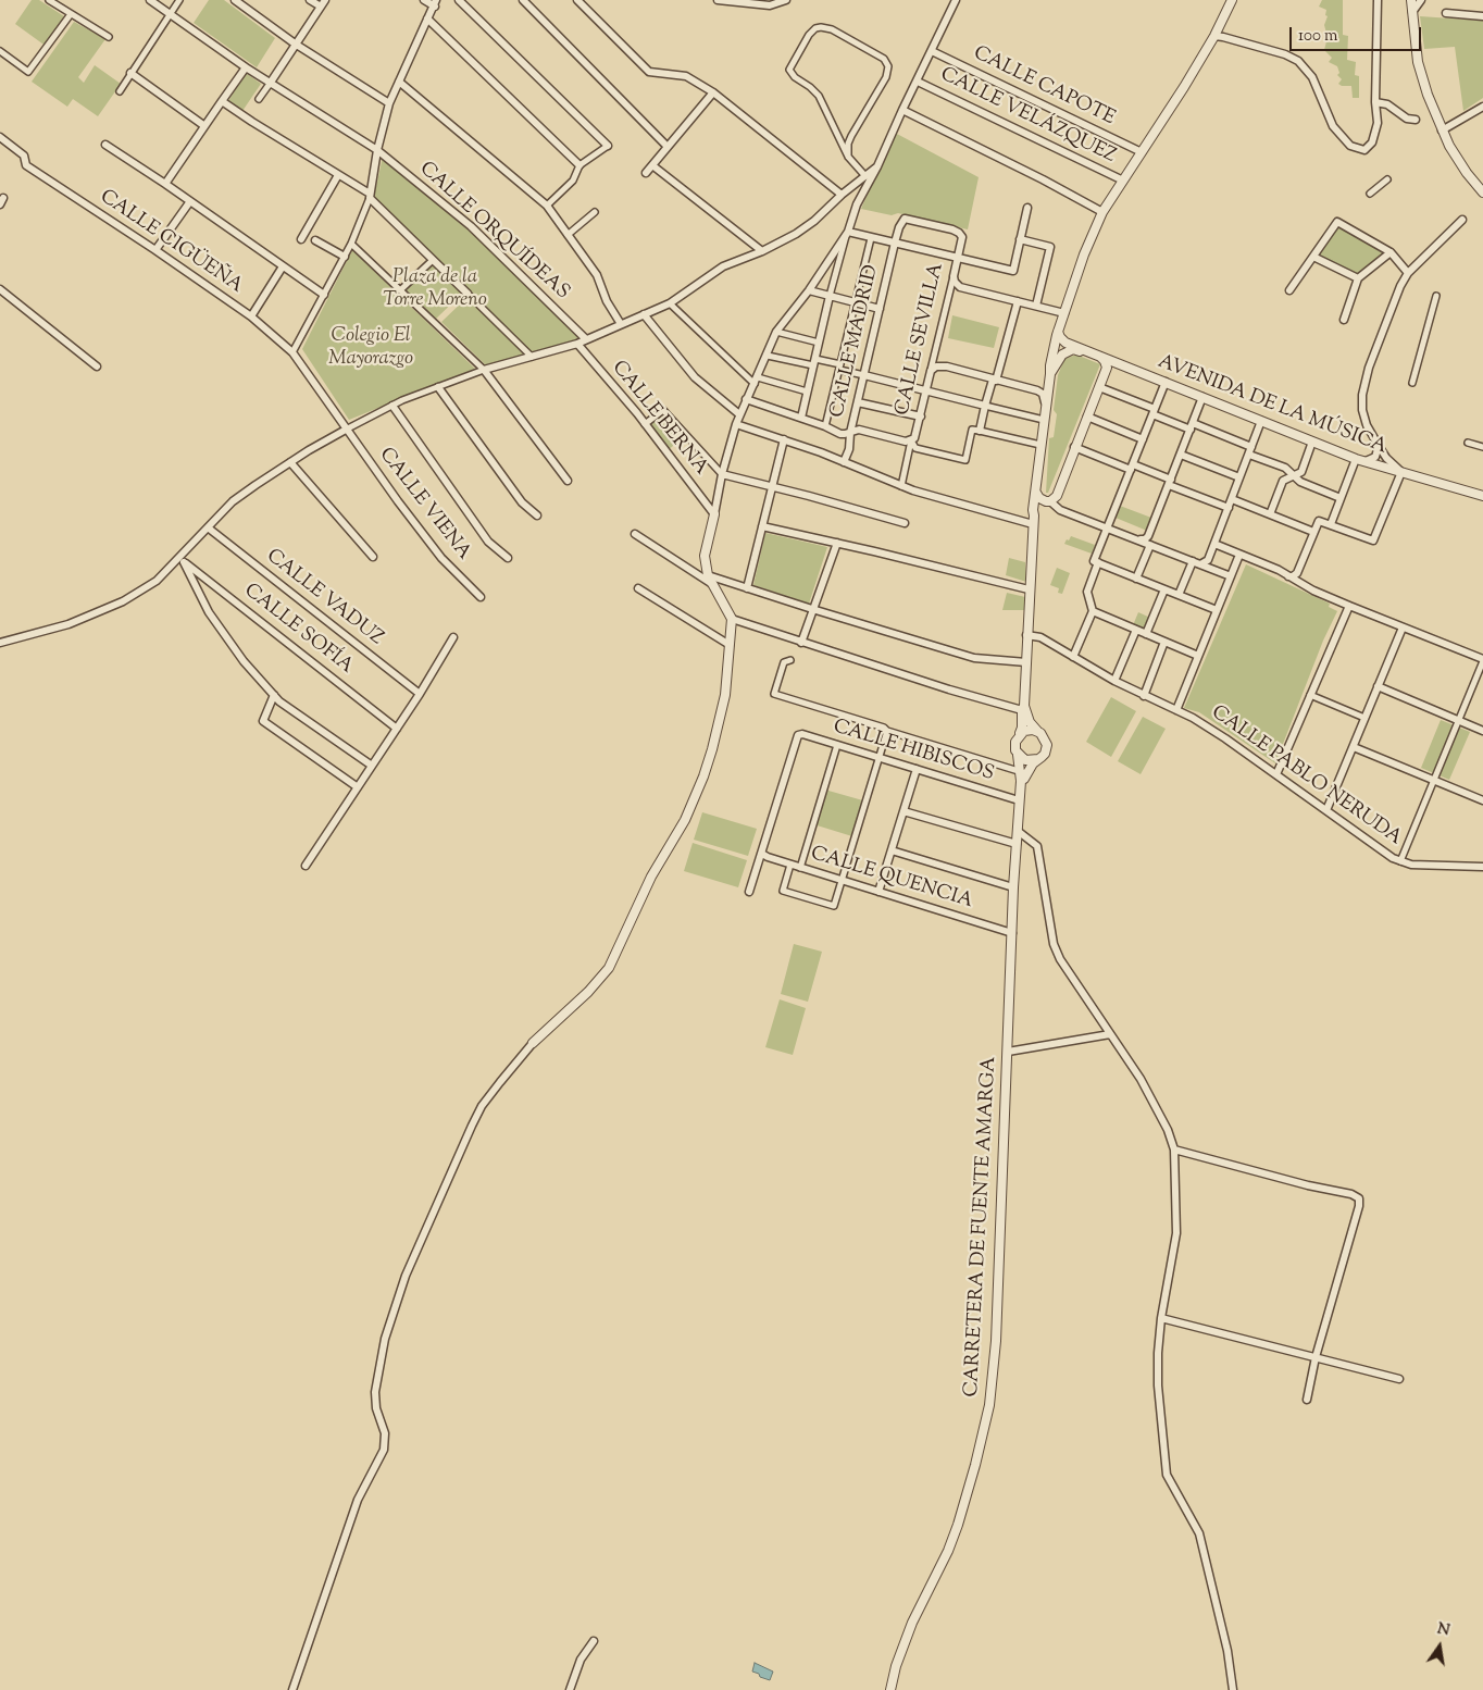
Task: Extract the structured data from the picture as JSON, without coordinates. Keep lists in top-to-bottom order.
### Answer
{
  "streets": {
    "street": [
      "CALLE CAPOTE",
      "CALLE VELÁZQUEZ",
      "CALLE ORQUÍDEAS",
      "CALLE CIGÜEÑA",
      "CALLE SEVILLA",
      "CALLE MADRID",
      "AVENIDA DE LA MÚSICA",
      "CALLE BERNA",
      "CALLE VIENA",
      "CALLE VADUZ",
      "CALLE SOFÍA",
      "CALLE HIBISCOS",
      "CALLE PABLO NERUDA",
      "CALLE QUENCIA",
      "CARRETERA DE FUENTE AMARGA"
    ]
  },
  "crossings": [
    ["CALLE CIGÜEÑA", "CALLE VIENA"],
    ["CALLE SEVILLA", "CALLE MADRID"],
    ["CALLE HIBISCOS", "CALLE QUENCIA"],
    ["CALLE HIBISCOS", "CARRETERA DE FUENTE AMARGA"],
    ["CALLE QUENCIA", "CARRETERA DE FUENTE AMARGA"]
  ],
  "parks": ["Plaza de la Torre Moreno", "Colegio El Mayorazgo"],
  "scale_bar": "100 m",
  "north": "top"
}
